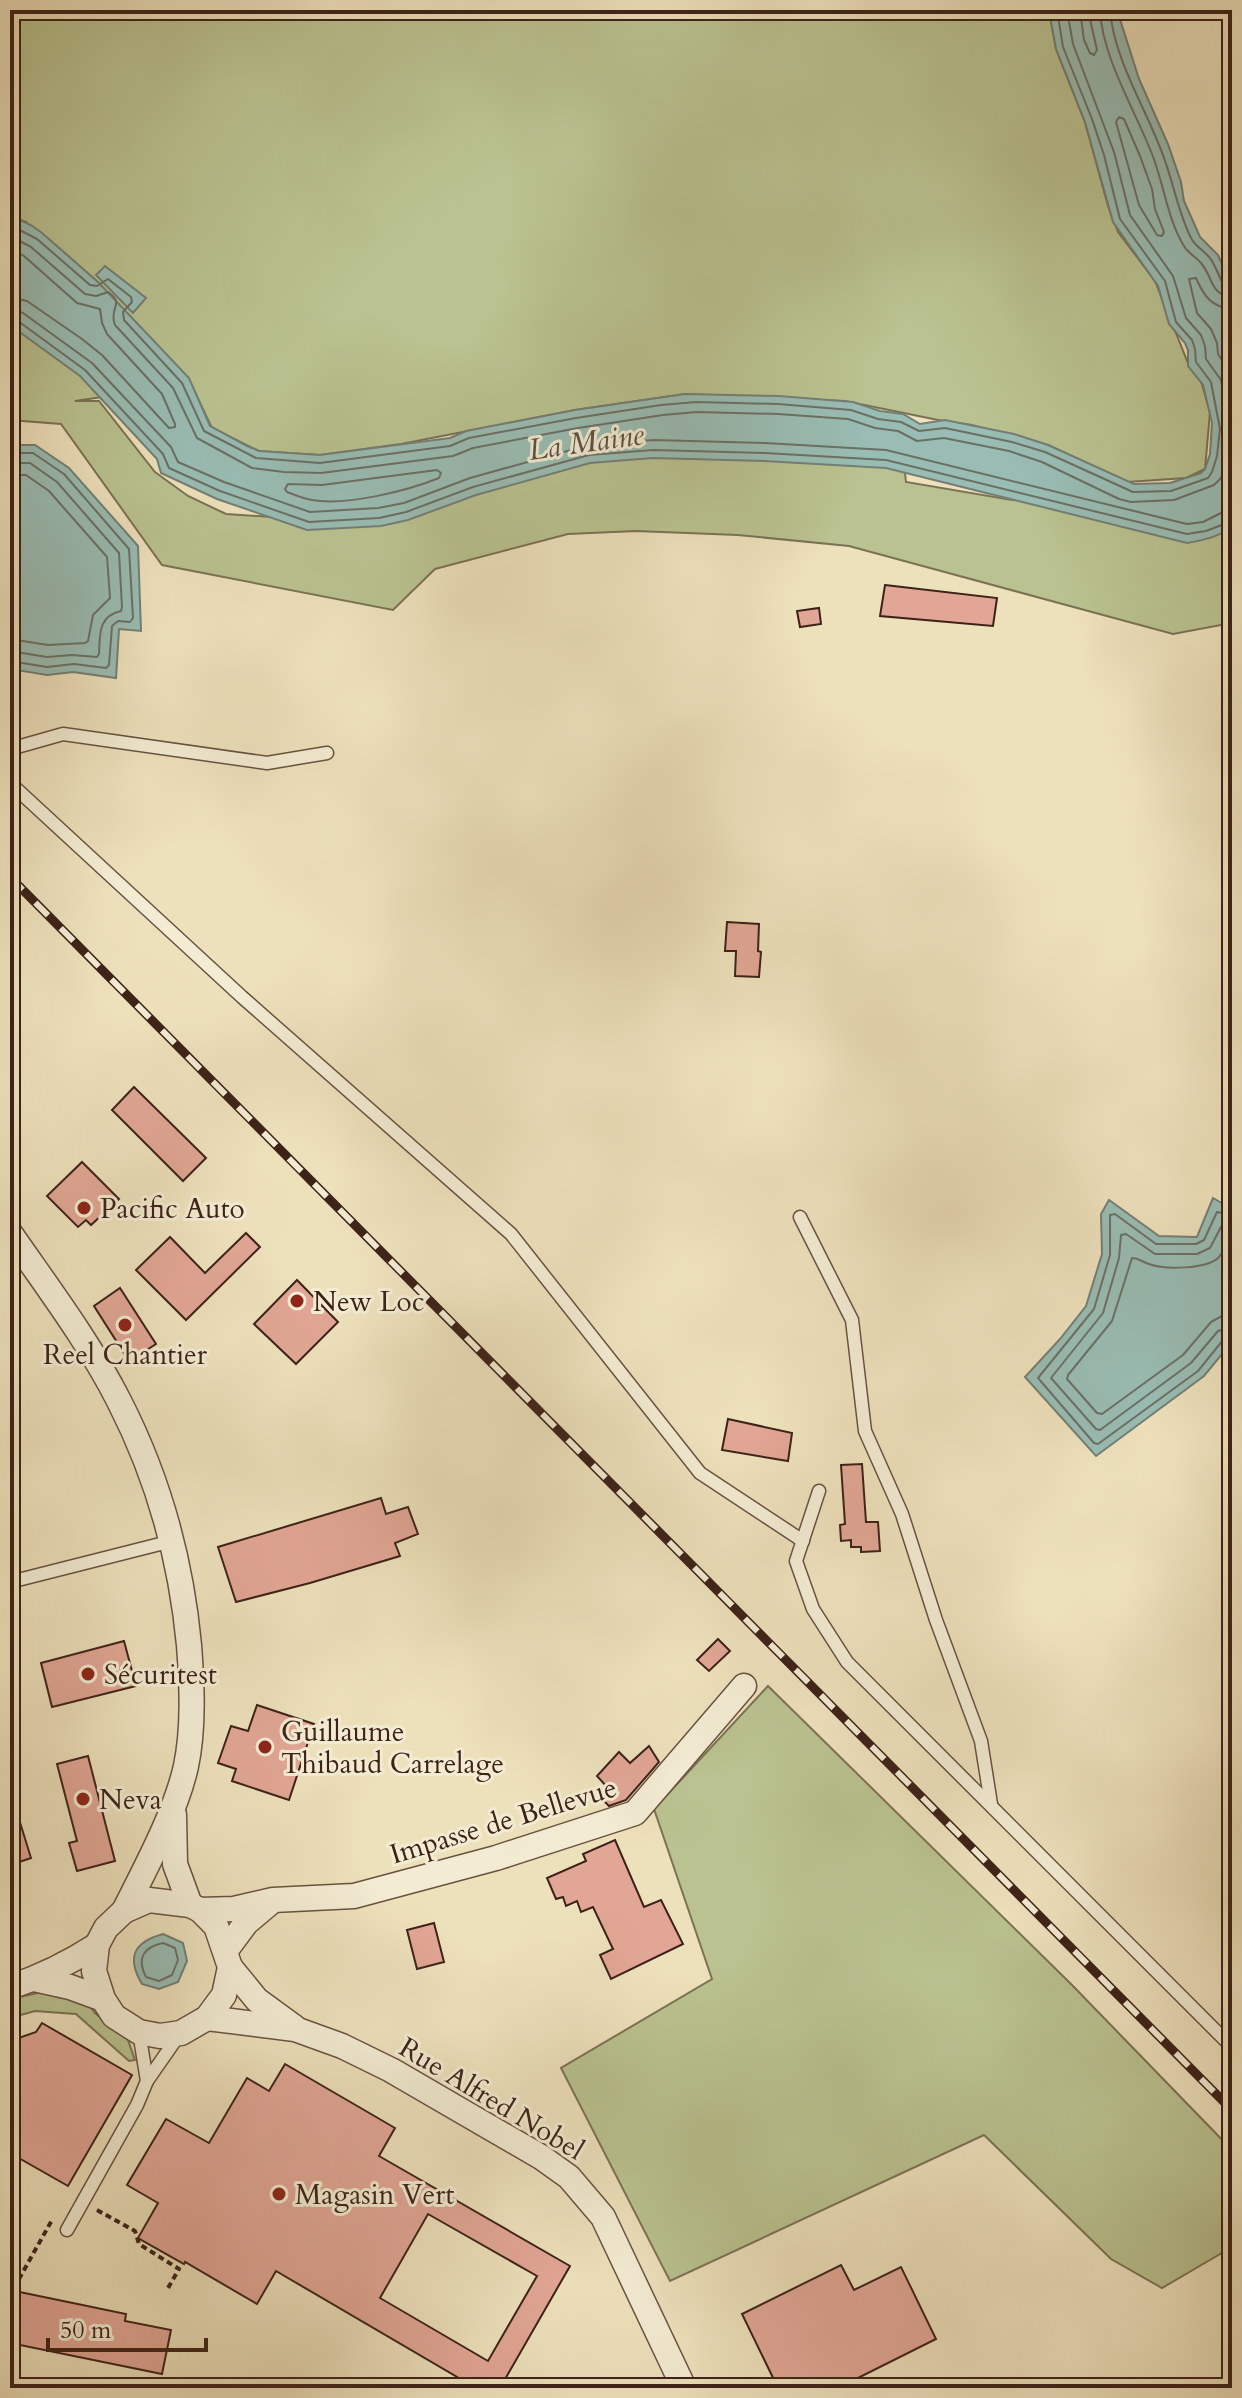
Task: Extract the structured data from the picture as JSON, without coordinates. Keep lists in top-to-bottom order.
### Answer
{
  "streets": {
    "street": ["Impasse de Bellevue", "Rue Alfred Nobel"]
  },
  "water": ["La Maine"],
  "places": [
    "Pacific Auto",
    "New Loc",
    "Reel Chantier",
    "Sécuritest",
    "Guillaume Thibaud Carrelage",
    "Neva",
    "Magasin Vert"
  ],
  "scale_bar": "50 m"
}
